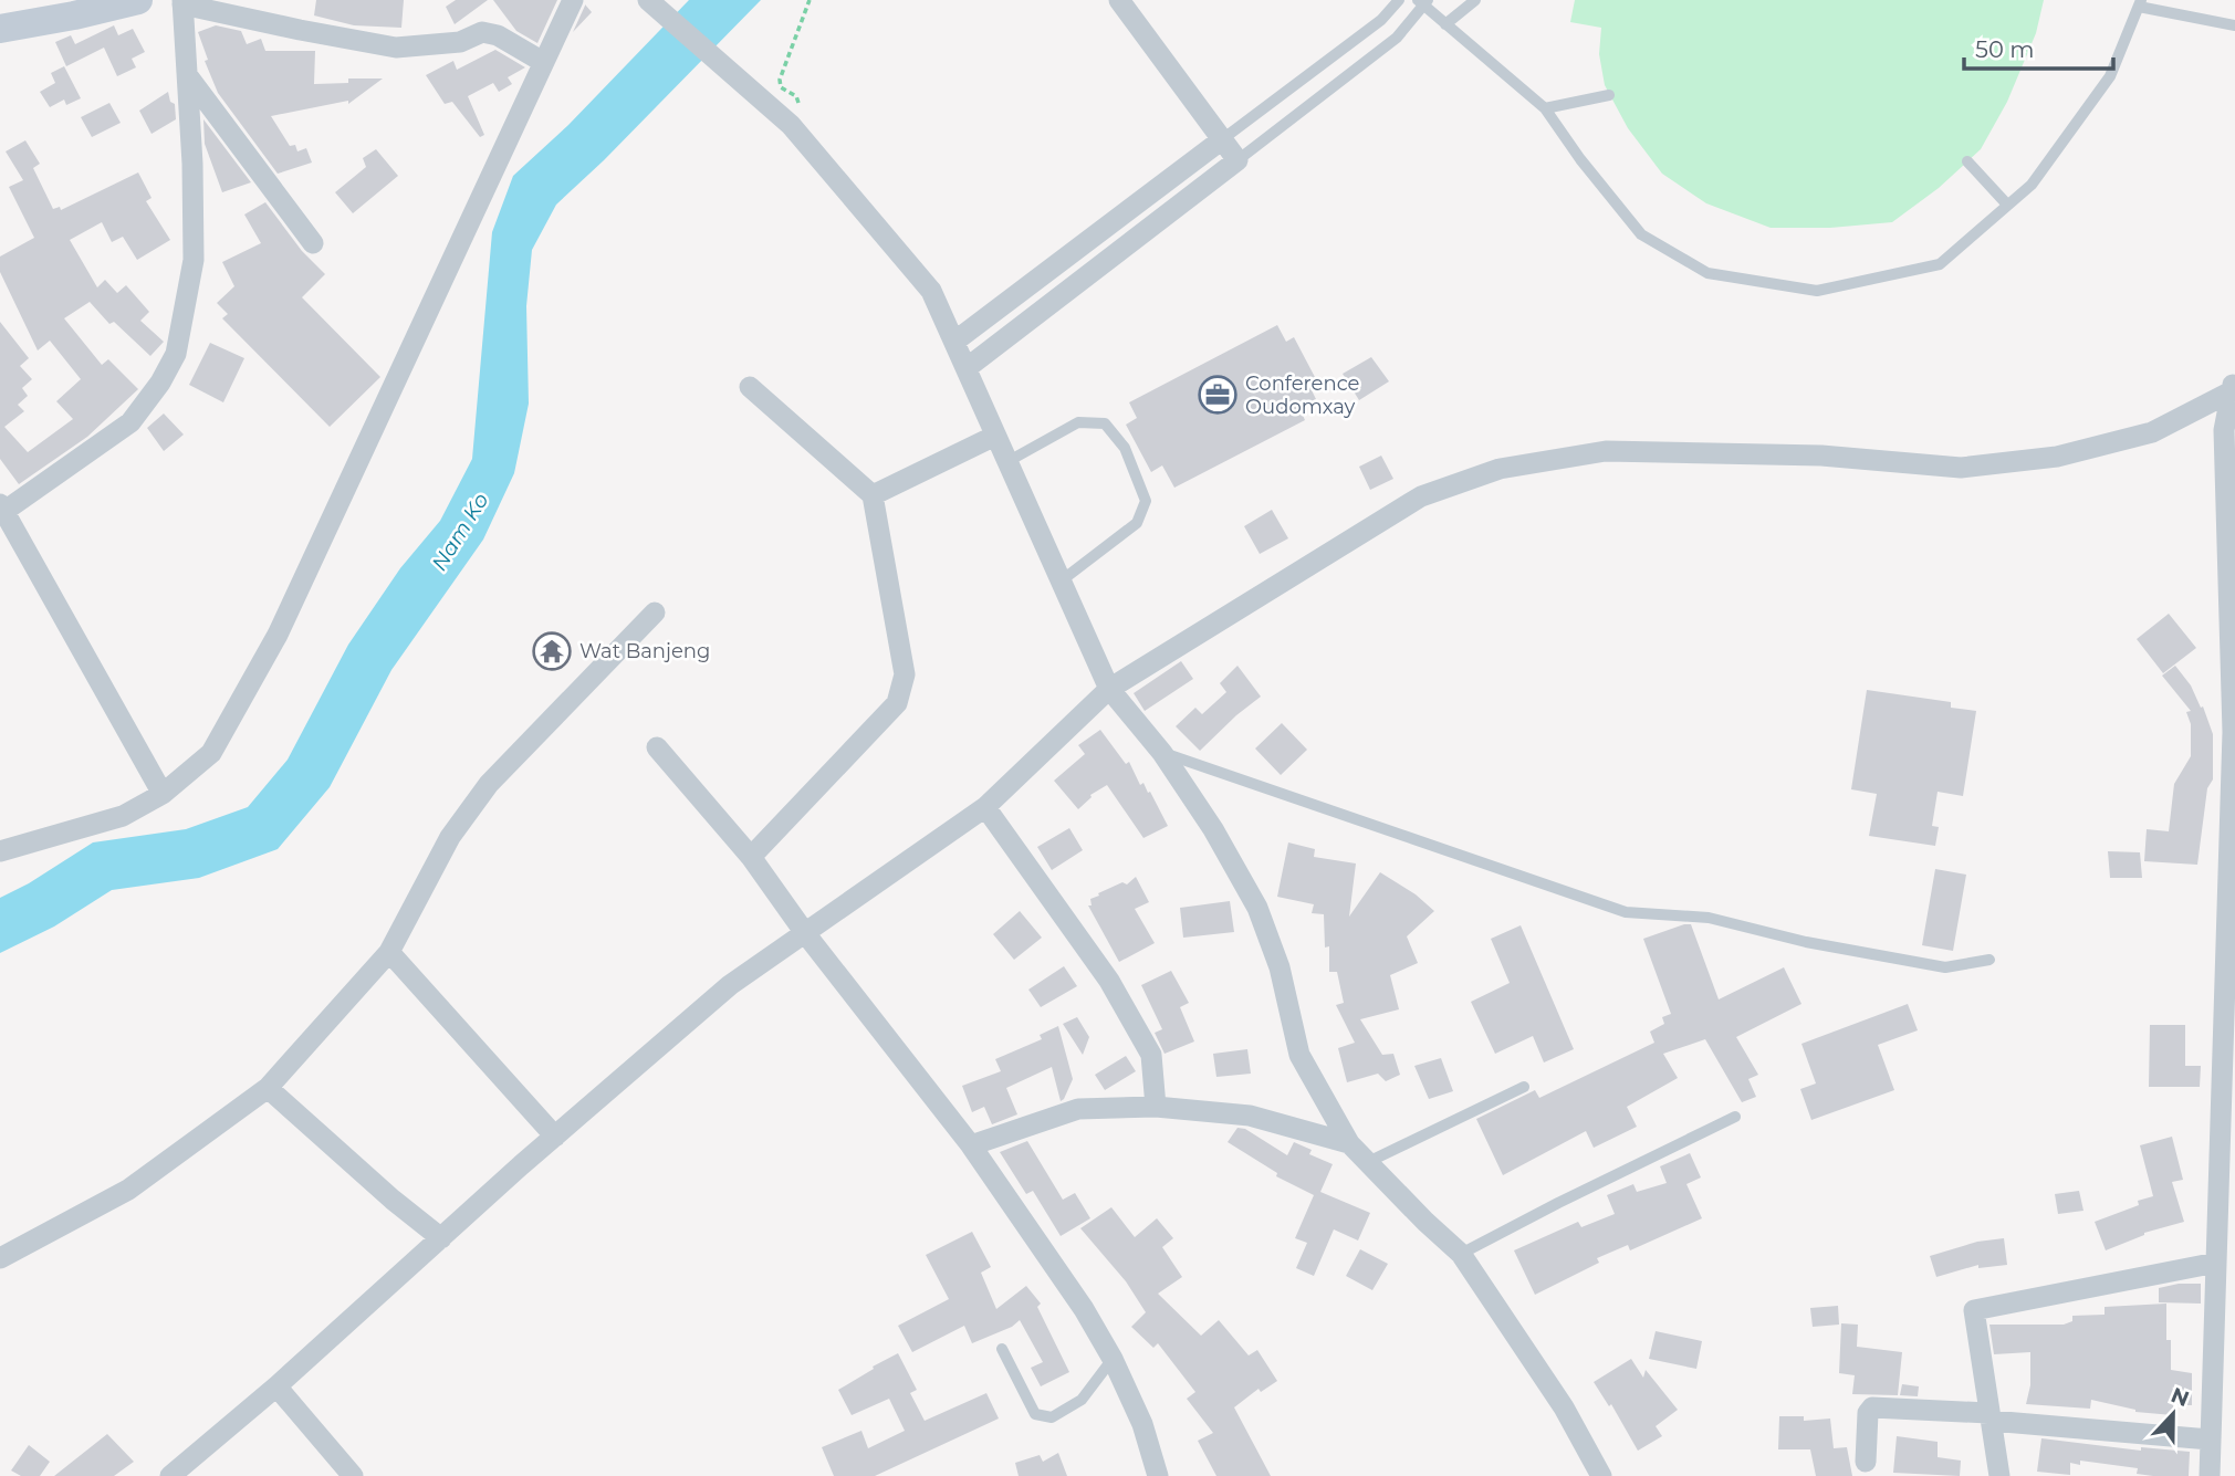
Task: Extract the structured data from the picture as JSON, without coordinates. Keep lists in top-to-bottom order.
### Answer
{
  "water": ["Nam Ko"],
  "places": {
    "office": ["Conference Oudomxay"],
    "temple": ["Wat Banjeng"]
  },
  "scale_bar": "50 m",
  "north": "top"
}
